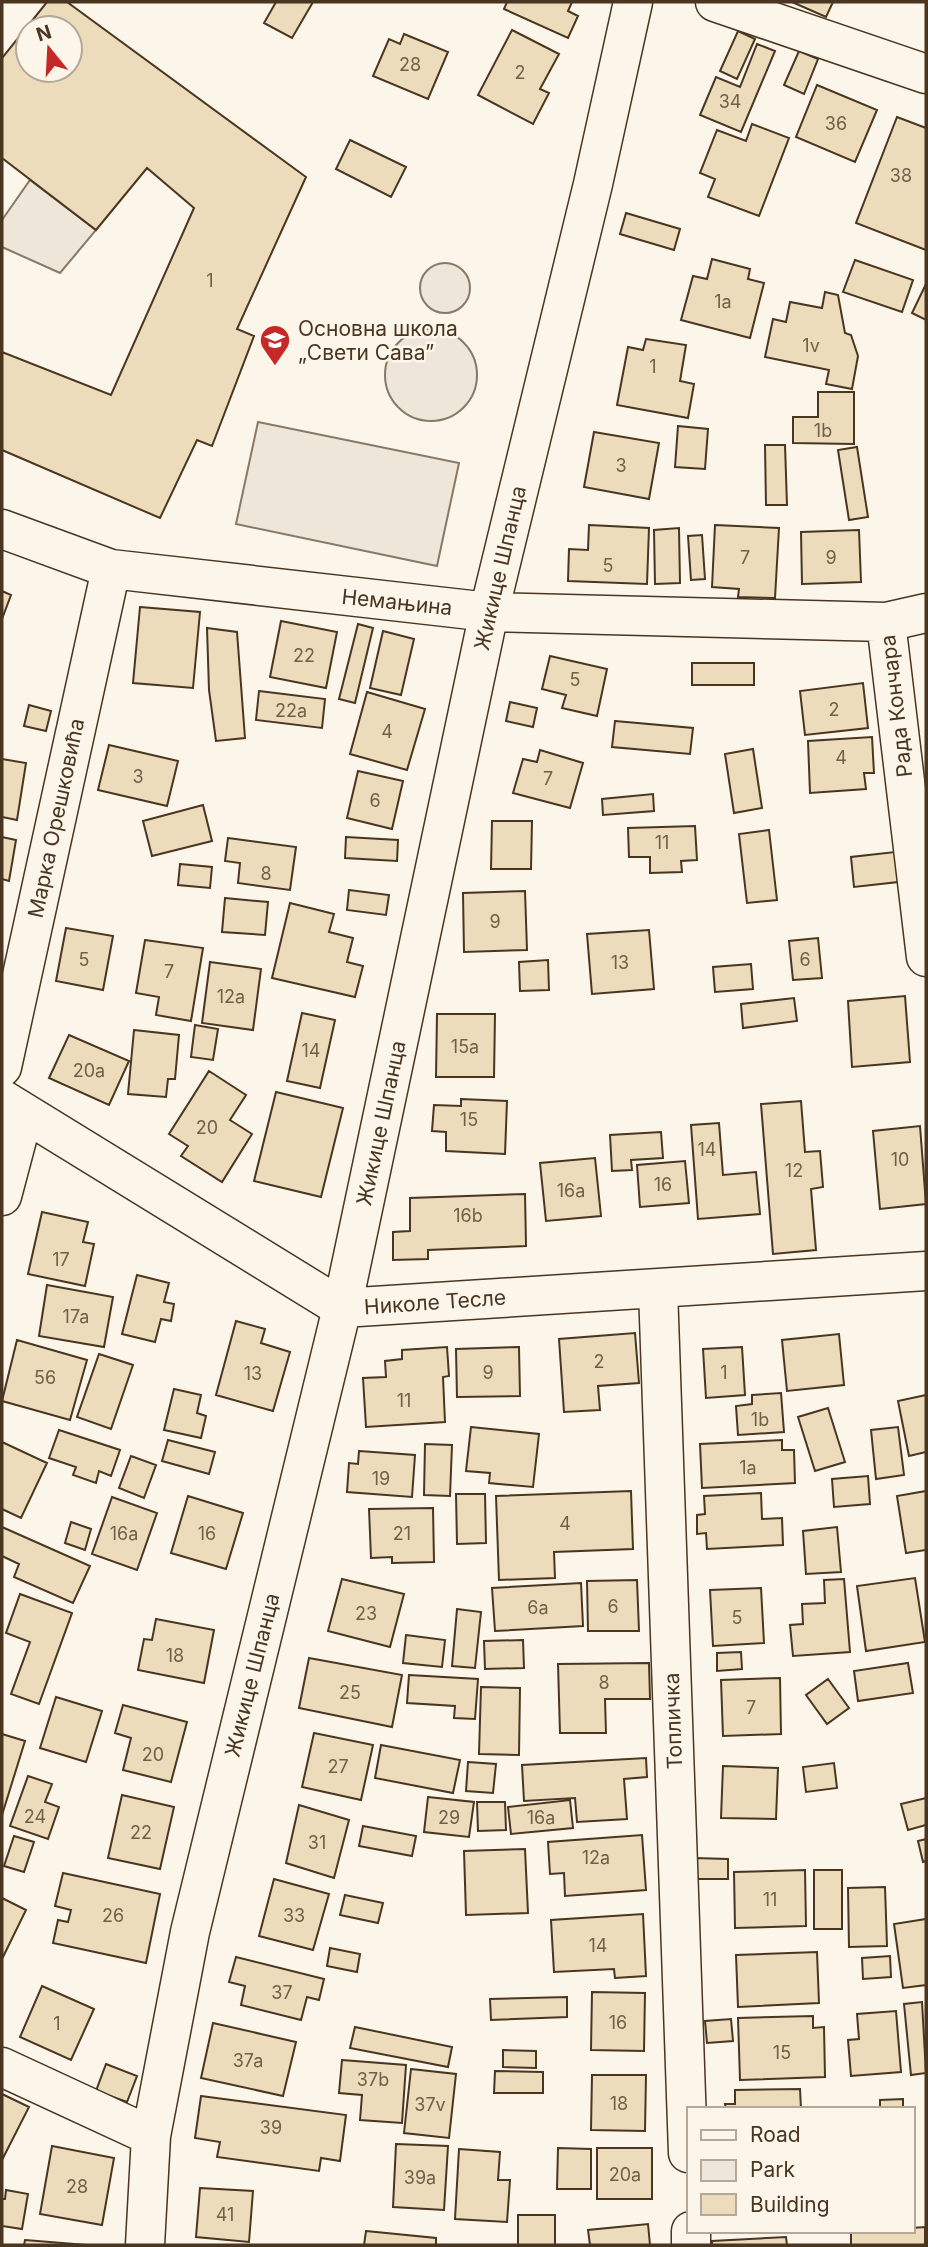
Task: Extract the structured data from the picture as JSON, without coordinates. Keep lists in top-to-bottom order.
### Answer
{
  "streets": {
    "street": [
      "Жикице Шпанца",
      "Немањина",
      "Рада Кончара",
      "Марка Орешковића",
      "Николе Тесле",
      "Топличка"
    ]
  },
  "crossings": [
    ["Жикице Шпанца", "Немањина"],
    ["Жикице Шпанца", "Николе Тесле"],
    ["Немањина", "Рада Кончара"],
    ["Немањина", "Марка Орешковића"],
    ["Николе Тесле", "Топличка"]
  ],
  "places": {
    "school or university": ["Основна школа „Свети Сава”"]
  },
  "house_numbers": [
    "28",
    "2",
    "34",
    "36",
    "38",
    "1",
    "1a",
    "1v",
    "1",
    "1b",
    "3",
    "7",
    "9",
    "5",
    "22",
    "5",
    "2",
    "22a",
    "4",
    "4",
    "3",
    "7",
    "6",
    "11",
    "8",
    "9",
    "5",
    "6",
    "13",
    "7",
    "12a",
    "15a",
    "14",
    "20a",
    "15",
    "20",
    "14",
    "10",
    "12",
    "16",
    "16a",
    "16b",
    "17",
    "17a",
    "2",
    "9",
    "1",
    "13",
    "56",
    "11",
    "1b",
    "1a",
    "19",
    "4",
    "16a",
    "16",
    "21",
    "6",
    "6a",
    "23",
    "5",
    "18",
    "8",
    "25",
    "7",
    "20",
    "27",
    "24",
    "29",
    "16a",
    "22",
    "31",
    "12a",
    "11",
    "26",
    "33",
    "14",
    "37",
    "16",
    "1",
    "15",
    "37a",
    "37b",
    "18",
    "37v",
    "39",
    "20a",
    "39a",
    "28",
    "41"
  ],
  "legend": ["Road", "Park", "Building"],
  "north": "top"
}
